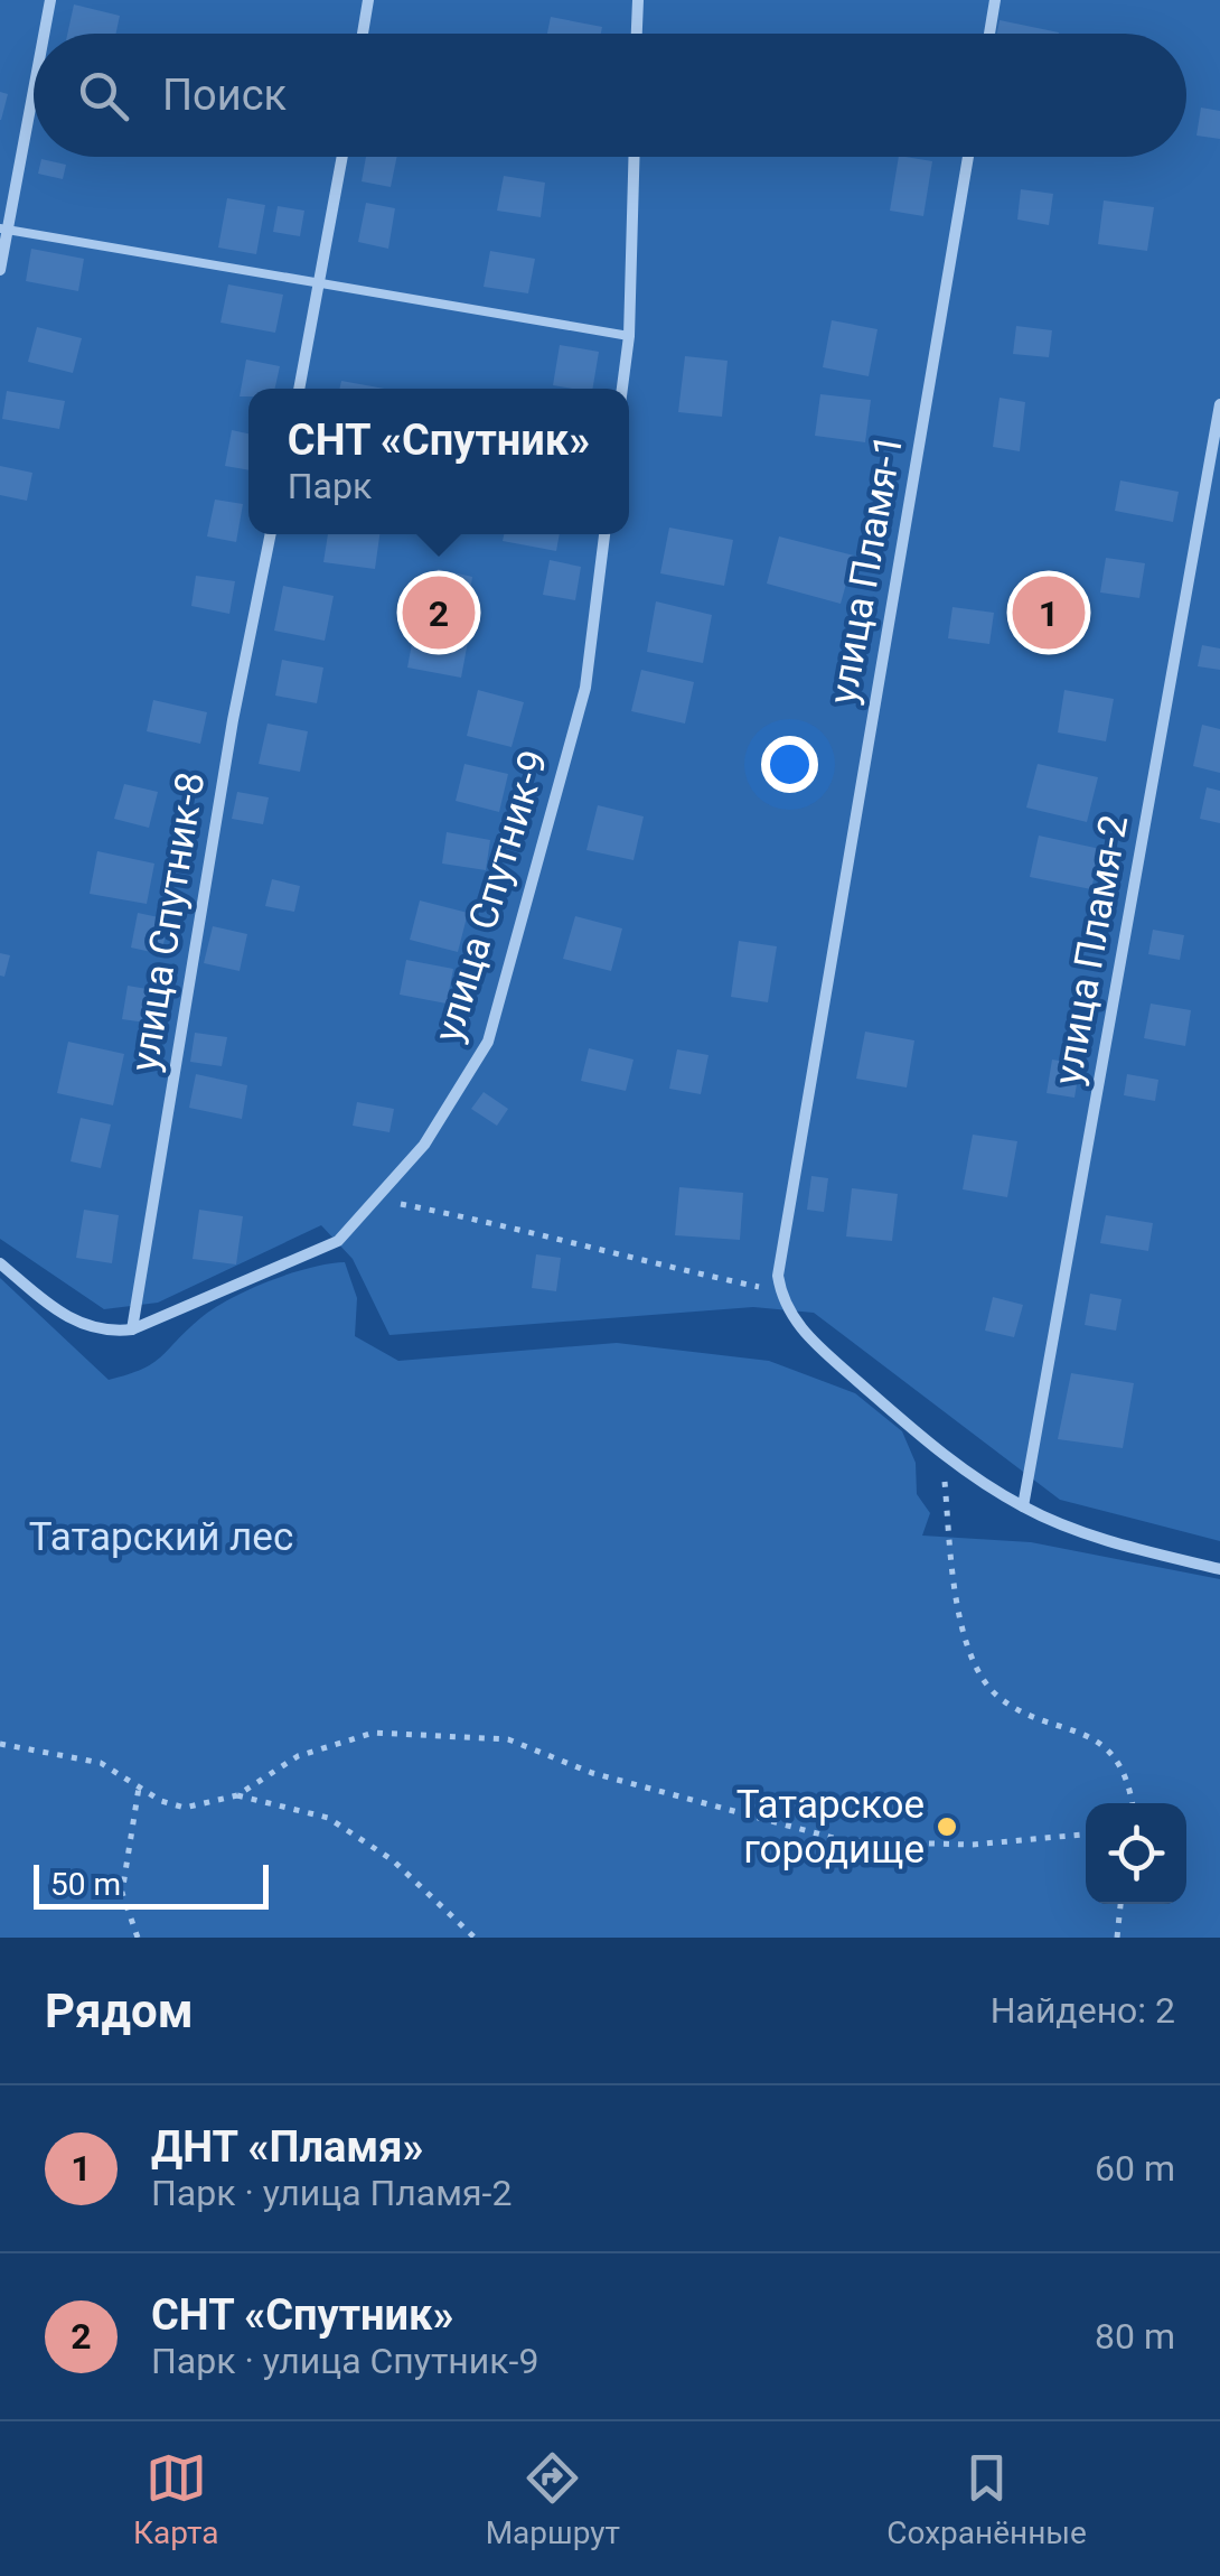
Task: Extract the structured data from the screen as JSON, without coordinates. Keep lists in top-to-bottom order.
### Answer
{
  "streets": {
    "street": [
      "улица Пламя-1",
      "улица Спутник-9",
      "улица Спутник-8",
      "улица Пламя-2"
    ]
  },
  "crossings": [
    ["улица Спутник-9", "улица Спутник-8"]
  ],
  "parks": ["Татарский лес"],
  "places": ["Татарское городище"],
  "scale_bar": "50 m",
  "page": {
    "search": "Поиск",
    "popup": ["СНТ «Спутник»", "Парк"],
    "pins": ["1", "2"],
    "scale": "50 m",
    "heading": ["Рядом", "Найдено: 2"],
    "list": [
      {
        "mark": "1",
        "name": "ДНТ «Пламя»",
        "note": "Парк · улица Пламя-2",
        "value": "60 m"
      },
      {
        "mark": "2",
        "name": "СНТ «Спутник»",
        "note": "Парк · улица Спутник-9",
        "value": "80 m"
      }
    ],
    "nav": ["Карта", "Маршрут", "Сохранённые"]
  }
}
